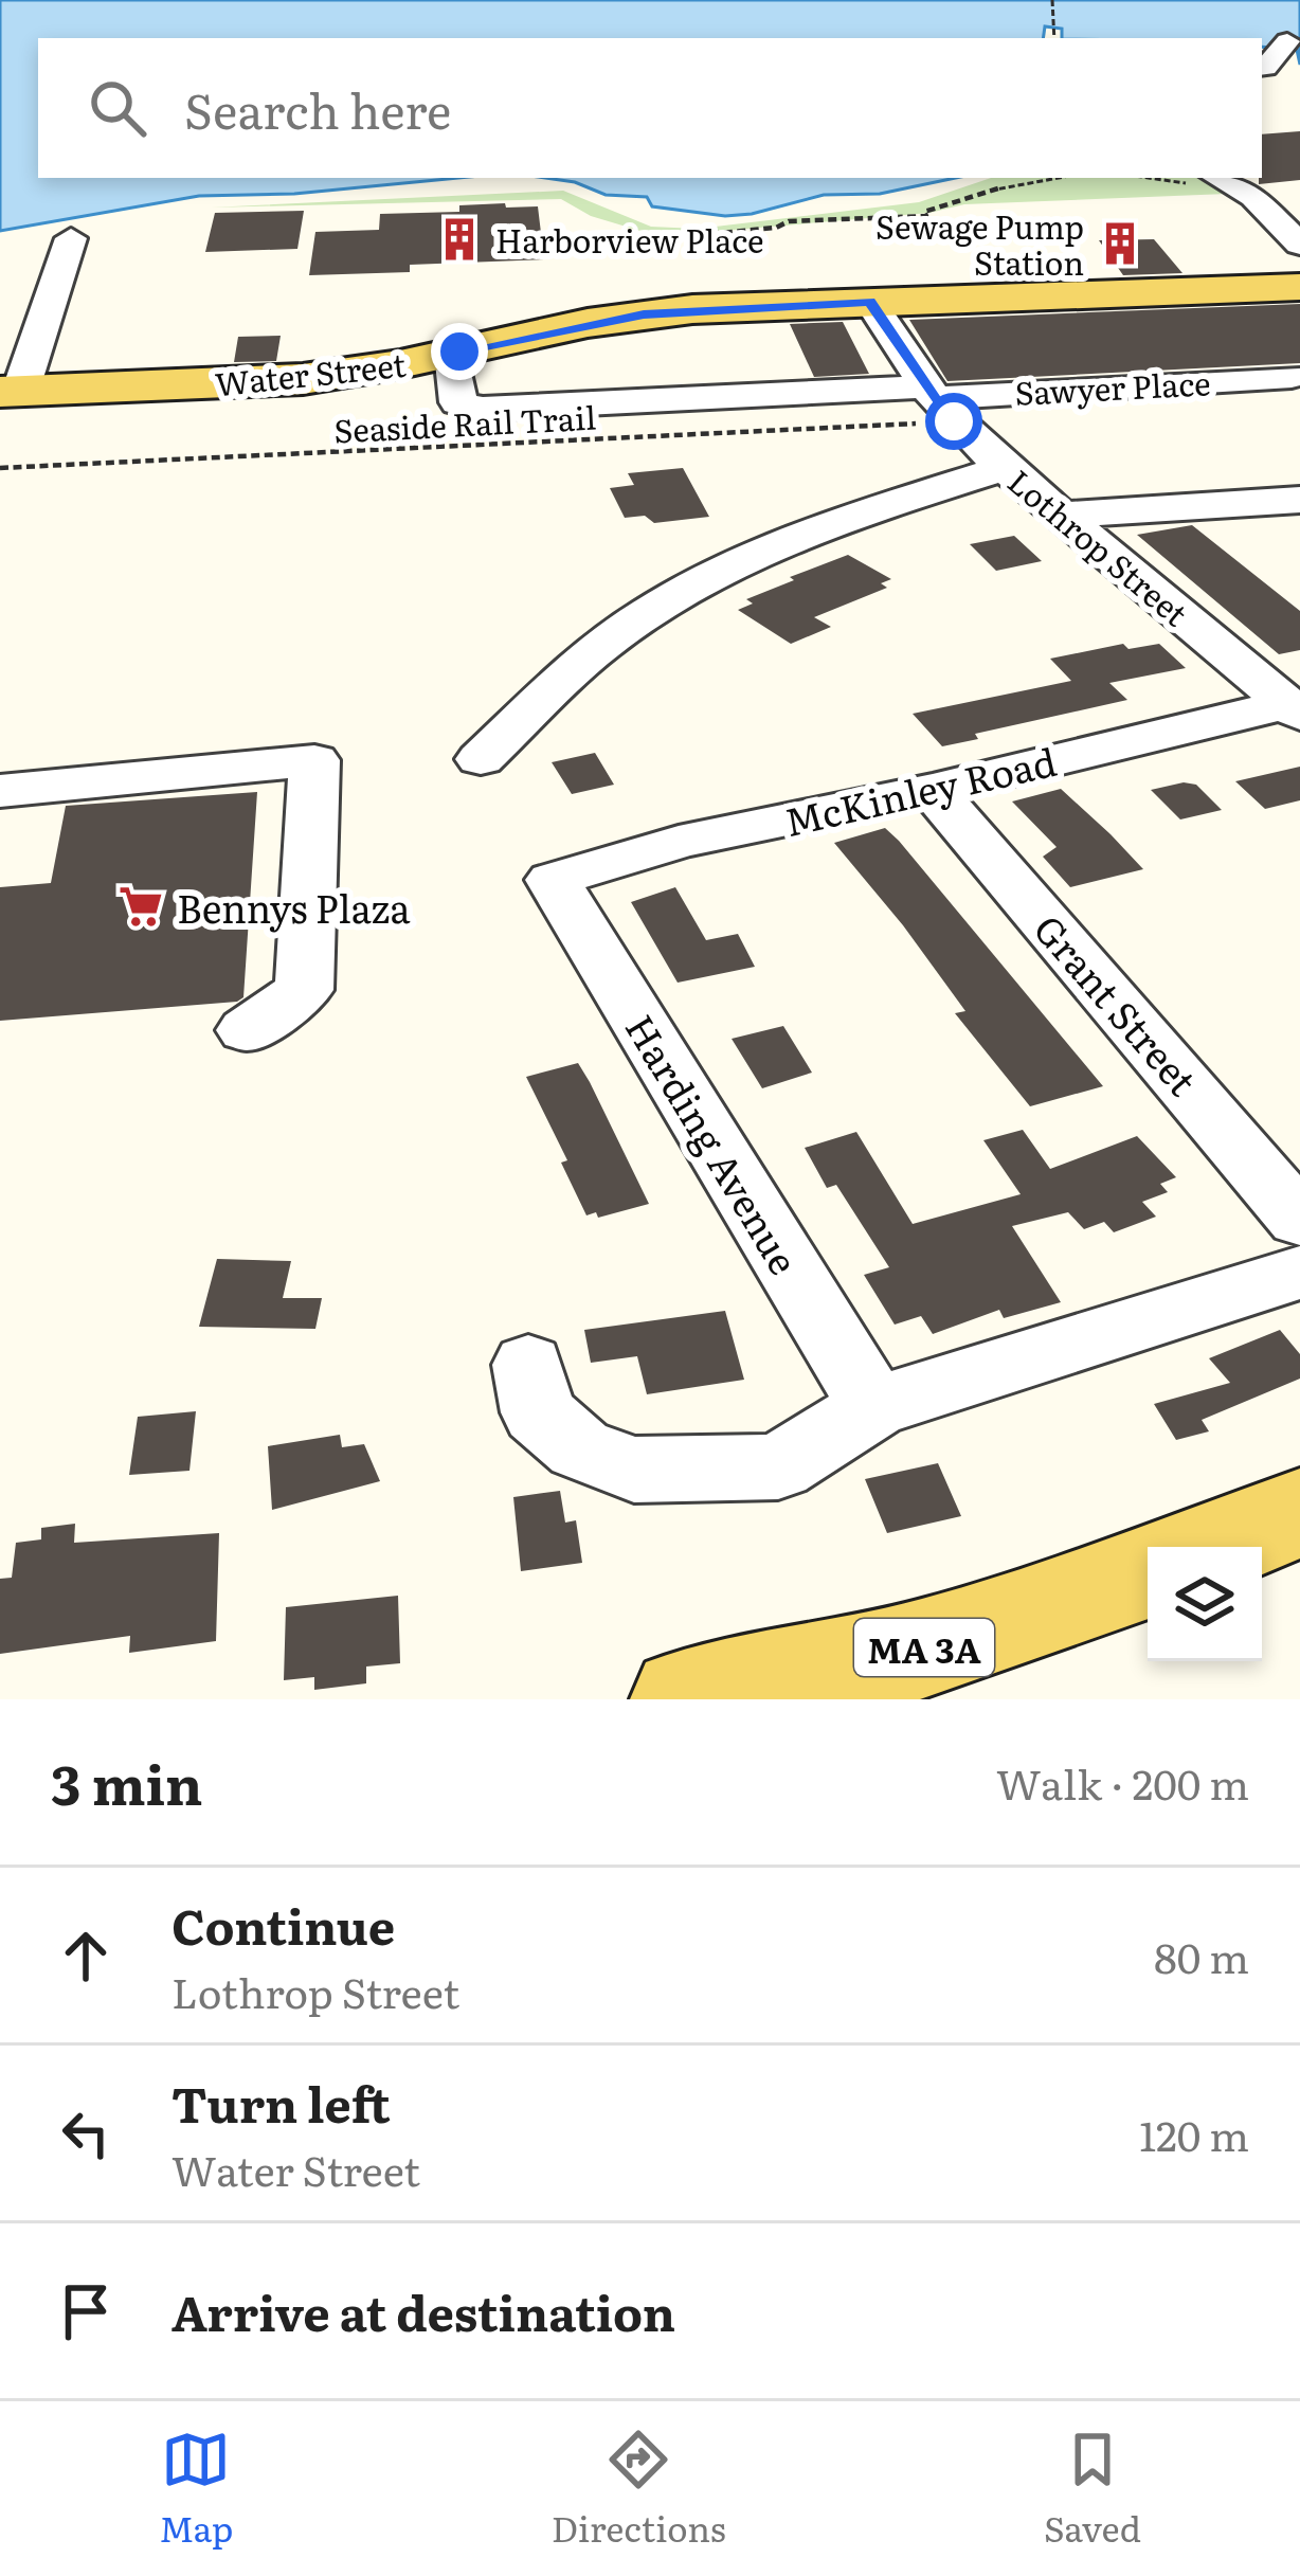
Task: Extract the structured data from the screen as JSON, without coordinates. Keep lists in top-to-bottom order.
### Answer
{
  "streets": {
    "main road": ["Water Street", "MA 3A"],
    "street": [
      "Sawyer Place",
      "Lothrop Street",
      "McKinley Road",
      "Grant Street",
      "Harding Avenue"
    ],
    "path": ["Seaside Rail Trail"]
  },
  "crossings": [
    ["Water Street", "Sawyer Place"],
    ["Water Street", "Lothrop Street"],
    ["Sawyer Place", "Seaside Rail Trail"],
    ["Sawyer Place", "Lothrop Street"],
    ["Seaside Rail Trail", "Lothrop Street"],
    ["Lothrop Street", "McKinley Road"],
    ["McKinley Road", "Grant Street"],
    ["McKinley Road", "Harding Avenue"]
  ],
  "places": {
    "building": ["Harborview Place", "Sewage Pump Station"],
    "supermarket": ["Bennys Plaza"]
  },
  "page": {
    "search": "Search here",
    "heading": ["3 min", "Walk · 200 m"],
    "list": [
      ["Continue", "Lothrop Street", "80 m"],
      ["Turn left", "Water Street", "120 m"],
      "Arrive at destination"
    ],
    "nav": ["Map", "Directions", "Saved"]
  }
}
